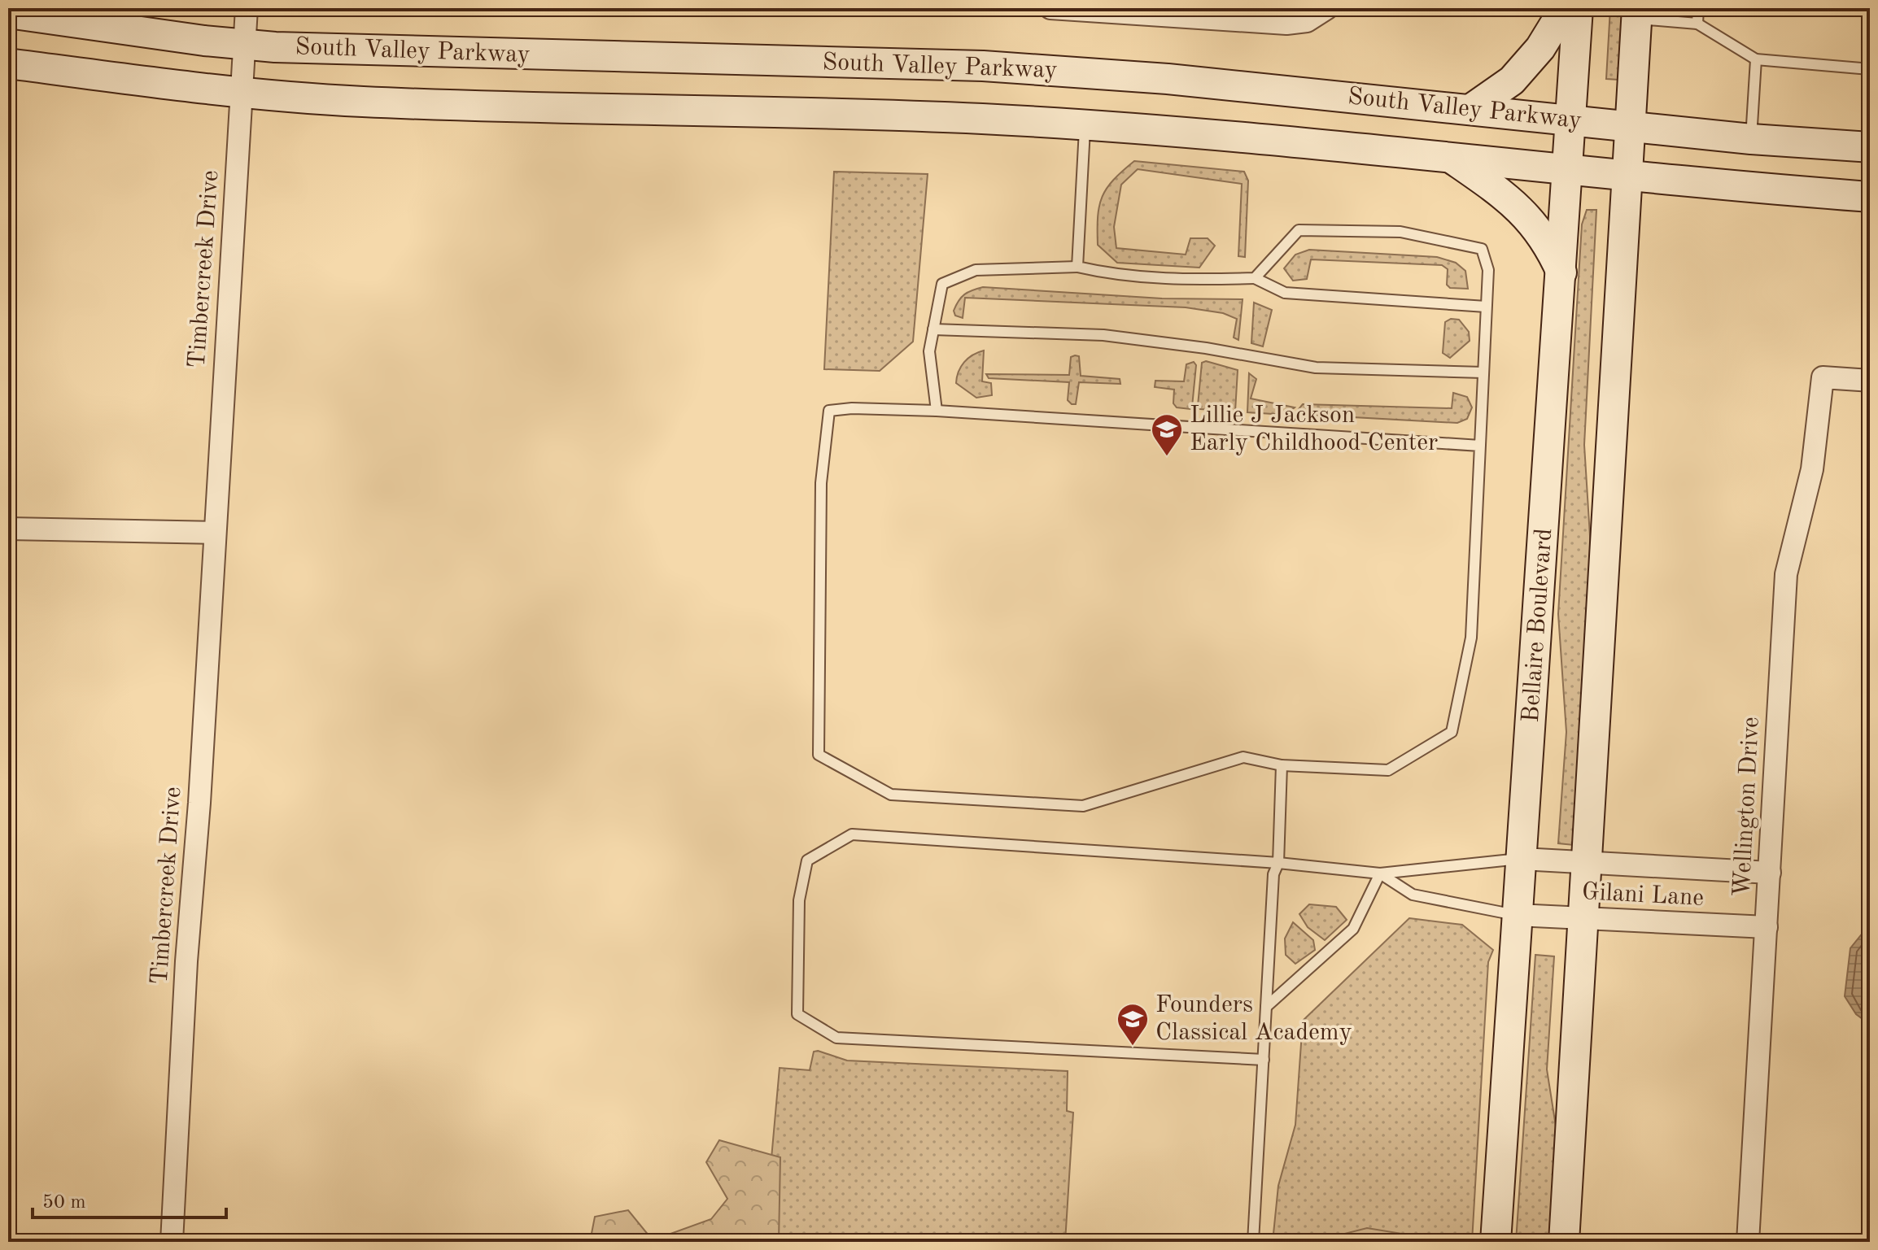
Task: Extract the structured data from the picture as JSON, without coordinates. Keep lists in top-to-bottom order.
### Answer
{
  "streets": {
    "main road": ["South Valley Parkway", "Bellaire Boulevard"],
    "street": ["Timbercreek Drive", "Wellington Drive", "Gilani Lane"]
  },
  "crossings": [
    ["South Valley Parkway", "Timbercreek Drive"],
    ["South Valley Parkway", "Bellaire Boulevard"],
    ["Bellaire Boulevard", "Gilani Lane"],
    ["Wellington Drive", "Gilani Lane"]
  ],
  "places": {
    "school or university": ["Lillie J Jackson Early Childhood Center", "Founders Classical Academy"]
  },
  "scale_bar": "50 m"
}
